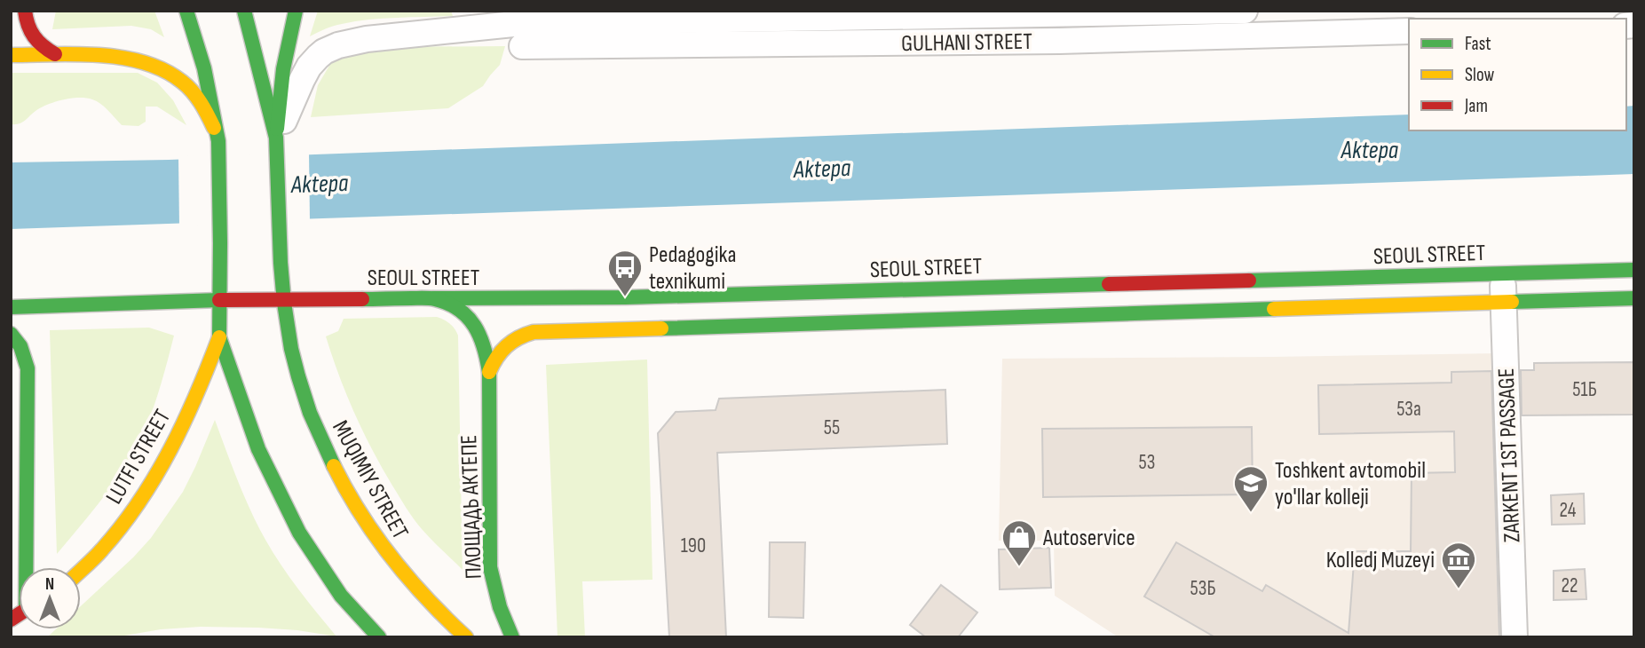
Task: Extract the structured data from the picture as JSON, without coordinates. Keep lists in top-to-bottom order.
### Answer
{
  "streets": {
    "main road": [
      "SEOUL STREET",
      "LUTFI STREET",
      "MUQIMIY STREET",
      "ПЛОЩАДЬ АКТЕПЕ"
    ],
    "street": ["GULHANI STREET", "ZARKENT 1ST PASSAGE"]
  },
  "crossings": [
    ["GULHANI STREET", "MUQIMIY STREET"],
    ["SEOUL STREET", "ZARKENT 1ST PASSAGE"],
    ["SEOUL STREET", "MUQIMIY STREET"],
    ["SEOUL STREET", "ПЛОЩАДЬ АКТЕПЕ"]
  ],
  "water": ["Aktepa"],
  "places": {
    "bus stop": ["Pedagogika texnikumi"],
    "school or university": ["Toshkent avtomobil yo'llar kolleji"],
    "shop": ["Autoservice"],
    "museum": ["Kolledj Muzeyi"]
  },
  "house_numbers": [
    "51Б",
    "53a",
    "55",
    "53",
    "24",
    "190",
    "22",
    "53Б"
  ],
  "legend": ["Fast", "Slow", "Jam"],
  "north": "top"
}
